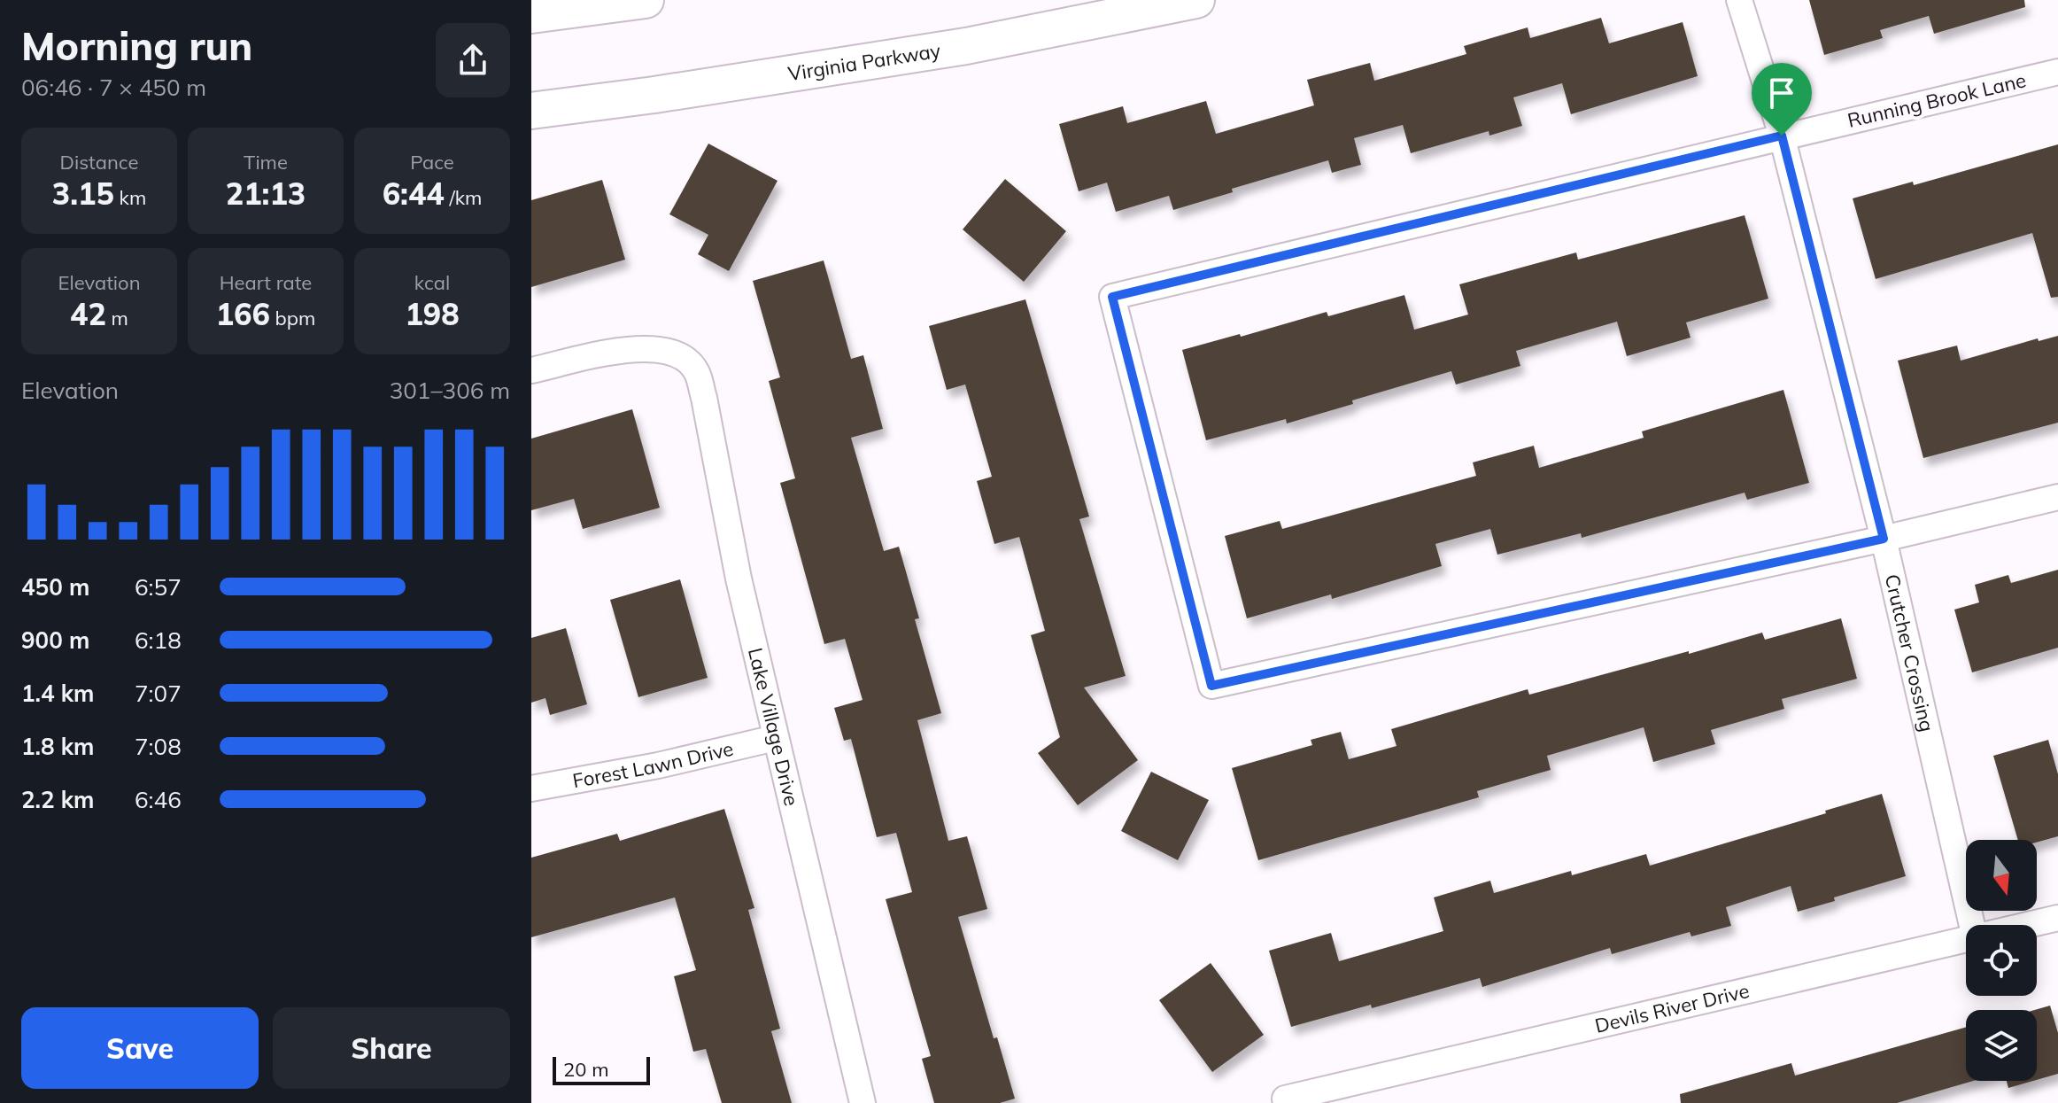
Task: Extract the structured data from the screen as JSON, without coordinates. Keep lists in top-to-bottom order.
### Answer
{
  "streets": {
    "main road": ["Virginia Parkway"],
    "street": [
      "Running Brook Lane",
      "Crutcher Crossing",
      "Lake Village Drive",
      "Forest Lawn Drive",
      "Devils River Drive"
    ]
  },
  "crossings": [
    ["Running Brook Lane", "Crutcher Crossing"],
    ["Lake Village Drive", "Forest Lawn Drive"]
  ],
  "scale_bar": "20 m",
  "north": "bottom",
  "page": {
    "heading": ["Morning run", "06:46 · 7 × 450 m"],
    "stats": [
      ["Distance", "3.15 km"],
      ["Time", "21:13"],
      ["Pace", "6:44 /km"],
      ["Elevation", "42 m"],
      ["Heart rate", "166 bpm"],
      ["kcal", "198"]
    ],
    "chart": ["Elevation", "301–306 m"],
    "list": [
      {
        "name": "450 m",
        "note": "6:57"
      },
      {
        "name": "900 m",
        "note": "6:18"
      },
      {
        "name": "1.4 km",
        "note": "7:07"
      },
      {
        "name": "1.8 km",
        "note": "7:08"
      },
      {
        "name": "2.2 km",
        "note": "6:46"
      }
    ],
    "buttons": ["Save", "Share"],
    "scale": "20 m"
  }
}
